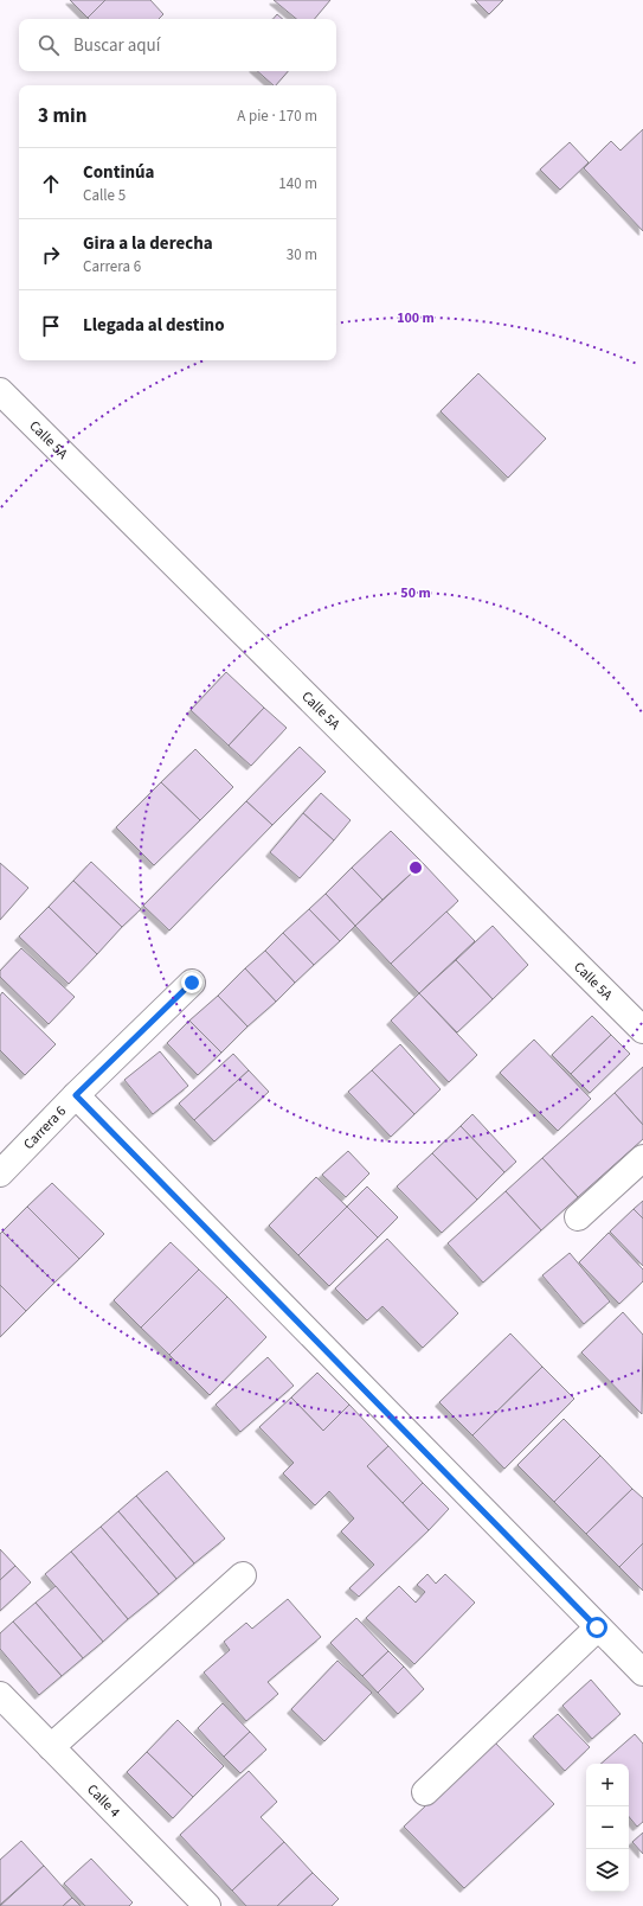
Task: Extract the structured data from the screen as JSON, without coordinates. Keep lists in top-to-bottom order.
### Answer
{
  "streets": {
    "street": ["Calle 5A", "Carrera 6", "Calle 4"]
  },
  "page": {
    "search": "Buscar aquí",
    "heading": ["3 min", "A pie · 170 m"],
    "list": [
      ["Continúa", "Calle 5", "140 m"],
      ["Gira a la derecha", "Carrera 6", "30 m"],
      "Llegada al destino"
    ],
    "map_buttons": ["+", "−"]
  },
  "rings": ["100 m", "50 m"]
}
